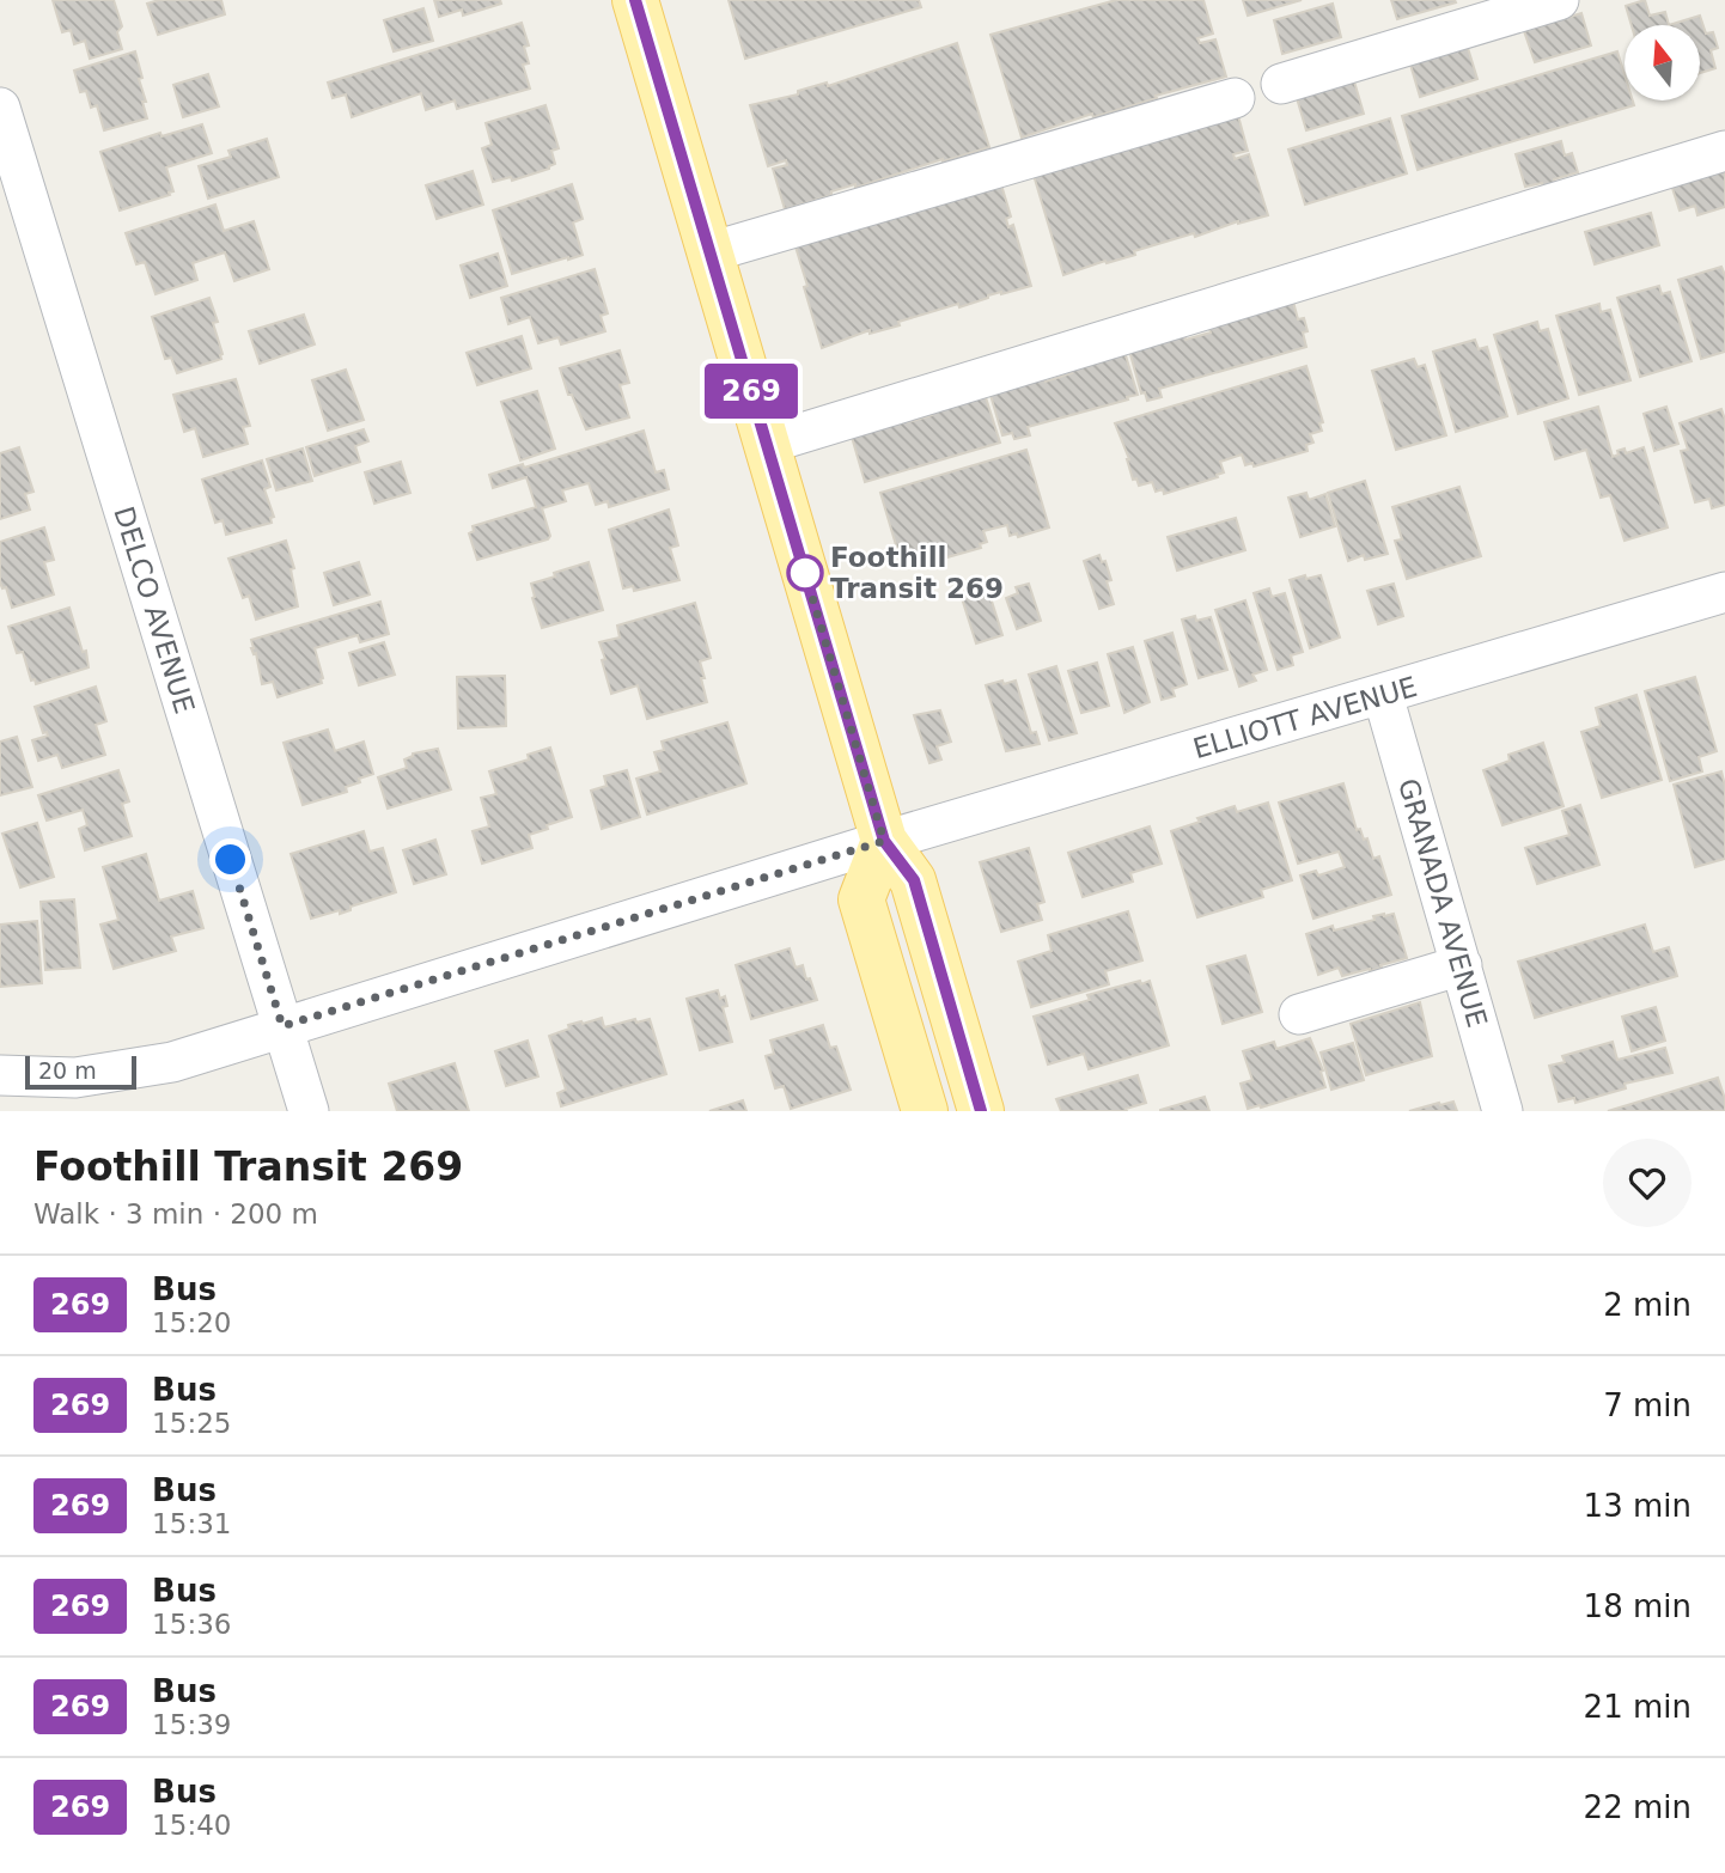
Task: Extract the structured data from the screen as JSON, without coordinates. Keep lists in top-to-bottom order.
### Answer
{
  "streets": {
    "street": ["DELCO AVENUE", "ELLIOTT AVENUE", "GRANADA AVENUE"]
  },
  "crossings": [
    ["DELCO AVENUE", "ELLIOTT AVENUE"],
    ["ELLIOTT AVENUE", "GRANADA AVENUE"]
  ],
  "places": ["Foothill Transit 269"],
  "lines": ["bus line 269"],
  "scale_bar": "20 m",
  "north": "top",
  "page": {
    "on_map": "269",
    "scale": "20 m",
    "heading": ["Foothill Transit 269", "Walk · 3 min · 200 m"],
    "list": [
      {
        "mark": "269",
        "name": "Bus",
        "note": "15:20",
        "value": "2 min"
      },
      {
        "mark": "269",
        "name": "Bus",
        "note": "15:25",
        "value": "7 min"
      },
      {
        "mark": "269",
        "name": "Bus",
        "note": "15:31",
        "value": "13 min"
      },
      {
        "mark": "269",
        "name": "Bus",
        "note": "15:36",
        "value": "18 min"
      },
      {
        "mark": "269",
        "name": "Bus",
        "note": "15:39",
        "value": "21 min"
      },
      {
        "mark": "269",
        "name": "Bus",
        "note": "15:40",
        "value": "22 min"
      }
    ]
  }
}
